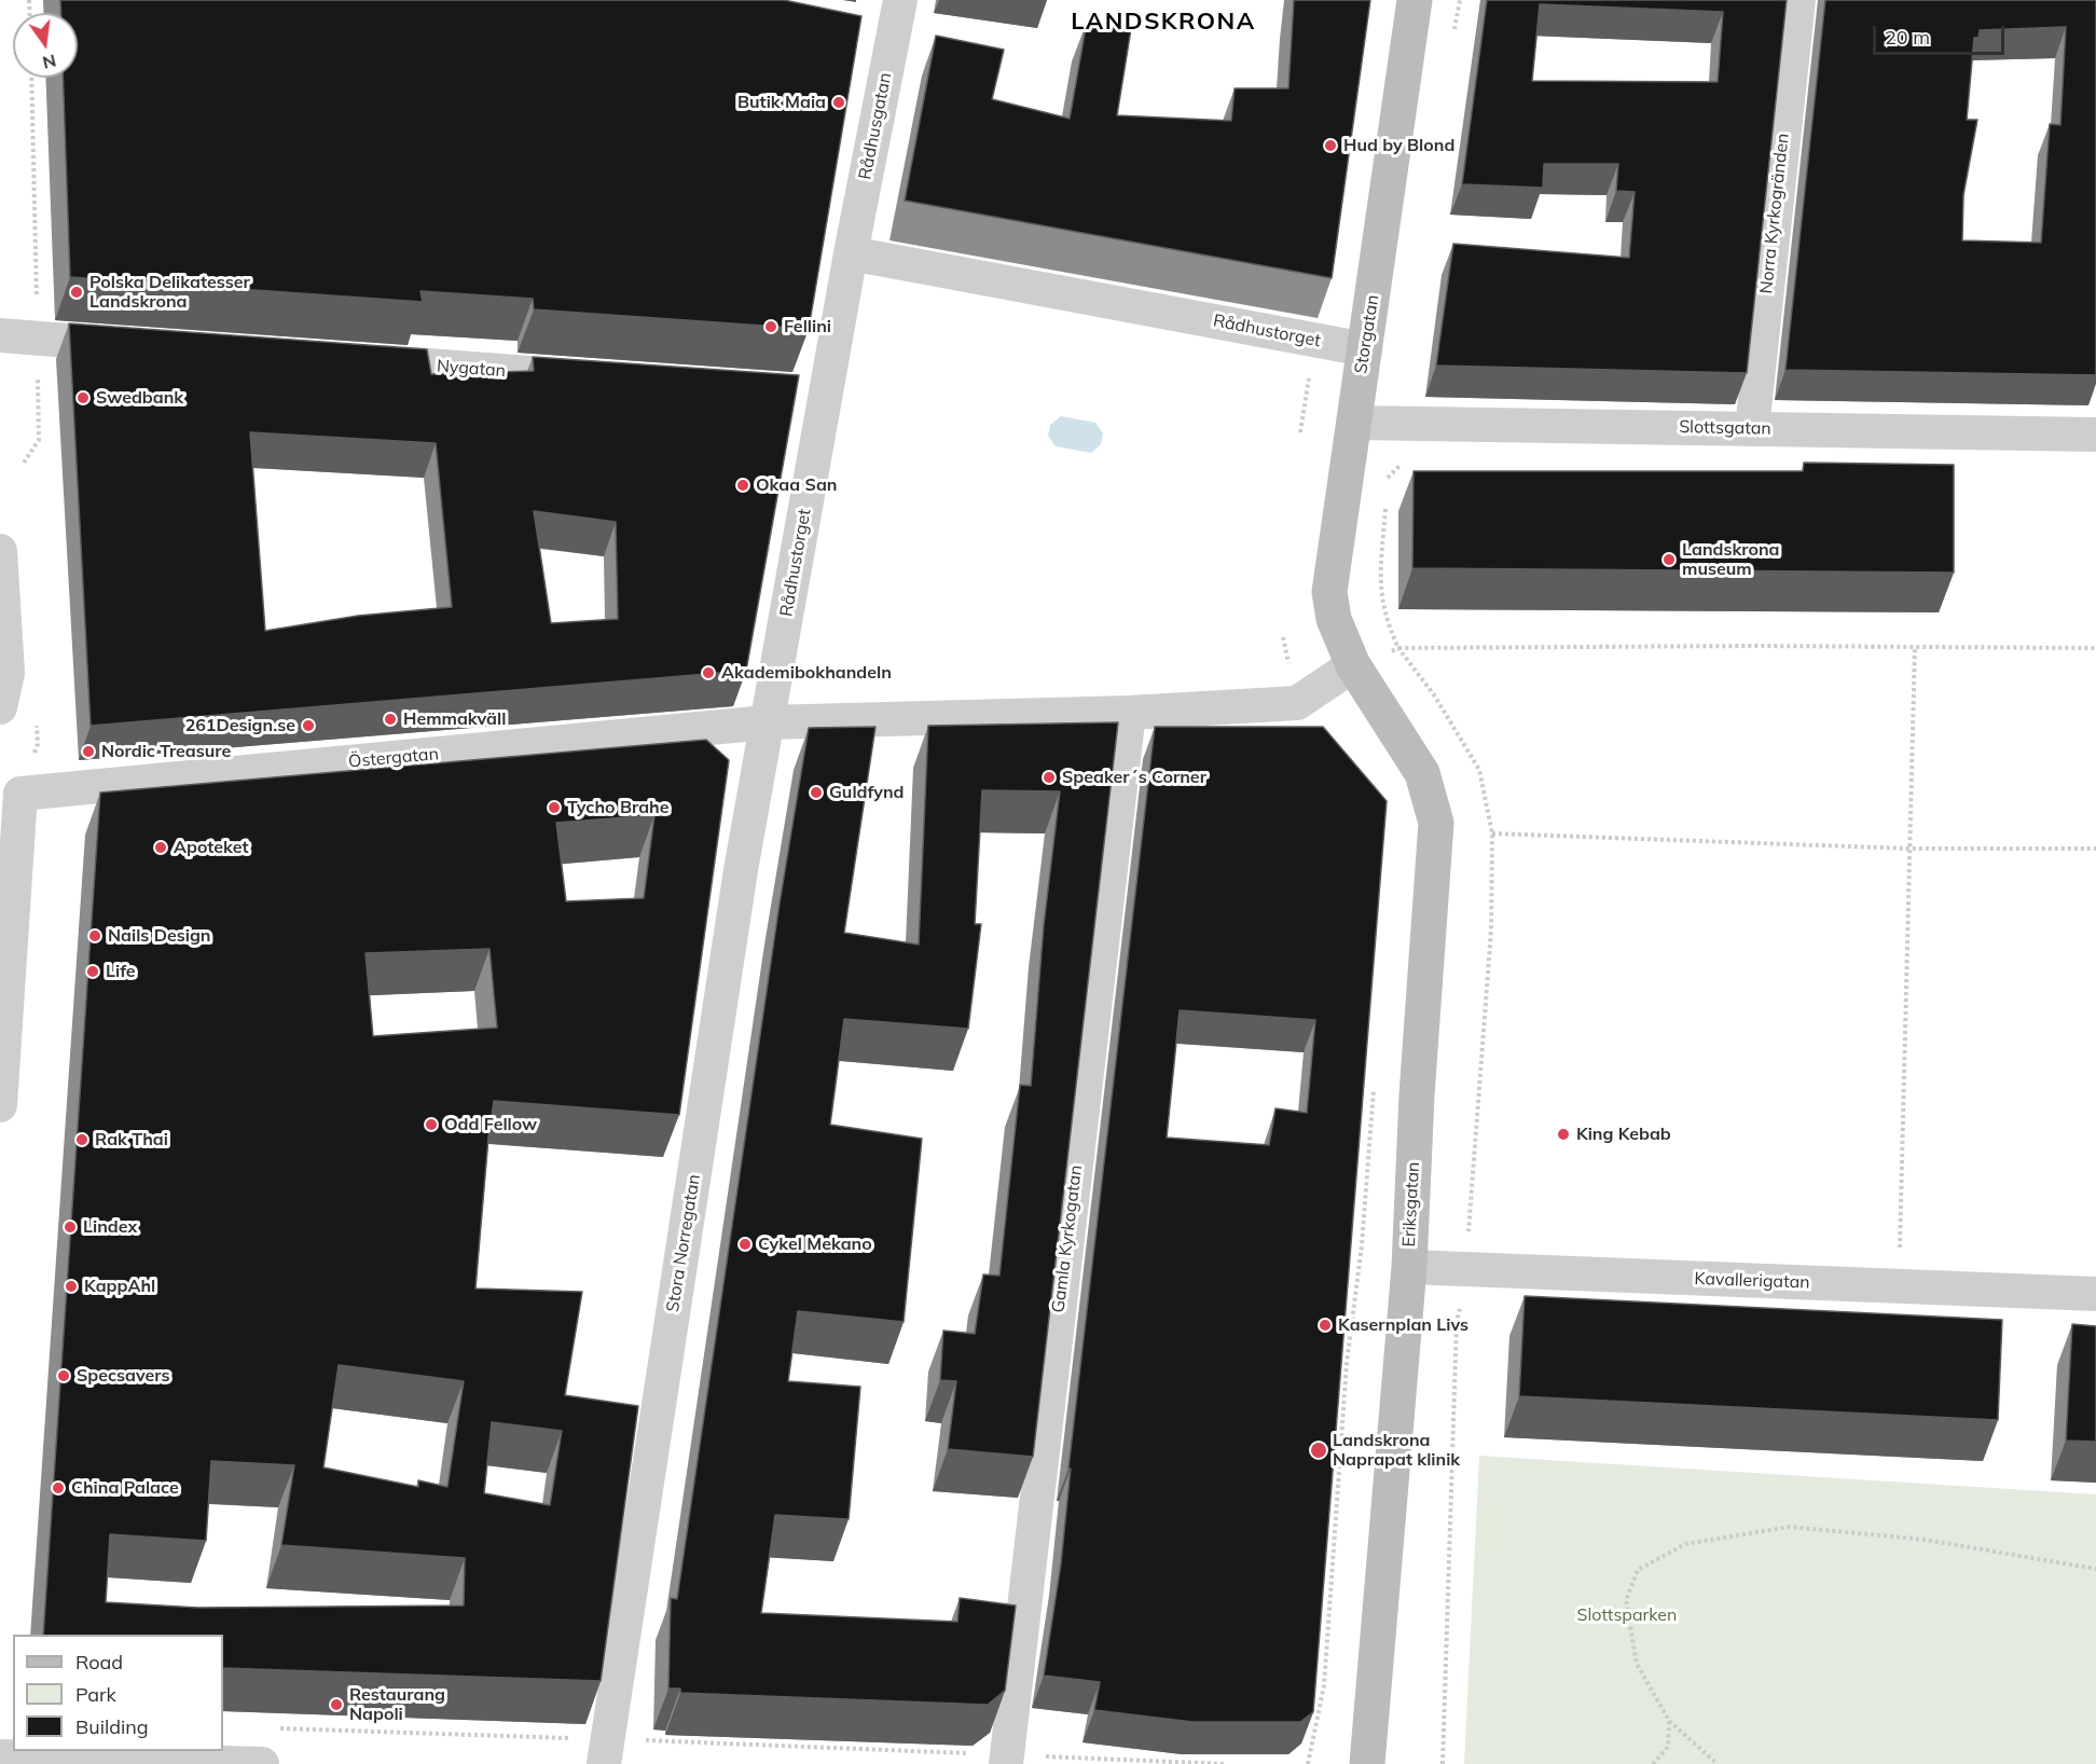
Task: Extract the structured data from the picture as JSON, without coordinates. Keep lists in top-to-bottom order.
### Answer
{
  "streets": {
    "street": [
      "Rådhusgatan",
      "Norra Kyrkogränden",
      "Rådhustorget",
      "Storgatan",
      "Nygatan",
      "Slottsgatan",
      "Östergatan",
      "Eriksgatan",
      "Gamla Kyrkogatan",
      "Stora Norregatan",
      "Kavallerigatan"
    ]
  },
  "crossings": [
    ["Rådhusgatan", "Rådhustorget"],
    ["Norra Kyrkogränden", "Slottsgatan"],
    ["Rådhustorget", "Storgatan"],
    ["Rådhustorget", "Östergatan"],
    ["Rådhustorget", "Stora Norregatan"],
    ["Storgatan", "Slottsgatan"],
    ["Storgatan", "Eriksgatan"],
    ["Östergatan", "Stora Norregatan"],
    ["Eriksgatan", "Kavallerigatan"]
  ],
  "districts": ["LANDSKRONA"],
  "parks": ["Slottsparken"],
  "places": [
    "Butik Maia",
    "Hud by Blond",
    "Polska Delikatesser Landskrona",
    "Fellini",
    "Swedbank",
    "Okaa San",
    "Landskrona museum",
    "Akademibokhandeln",
    "Hemmakväll",
    "261Design.se",
    "Nordic Treasure",
    "Speaker´s Corner",
    "Guldfynd",
    "Tycho Brahe",
    "Apoteket",
    "Nails Design",
    "Life",
    "Odd Fellow",
    "King Kebab",
    "Rak Thai",
    "Lindex",
    "Cykel Mekano",
    "KappAhl",
    "Kasernplan Livs",
    "Specsavers",
    "Landskrona Naprapat klinik",
    "China Palace",
    "Restaurang Napoli"
  ],
  "legend": ["Road", "Park", "Building"],
  "scale_bar": "20 m",
  "north": "bottom"
}
